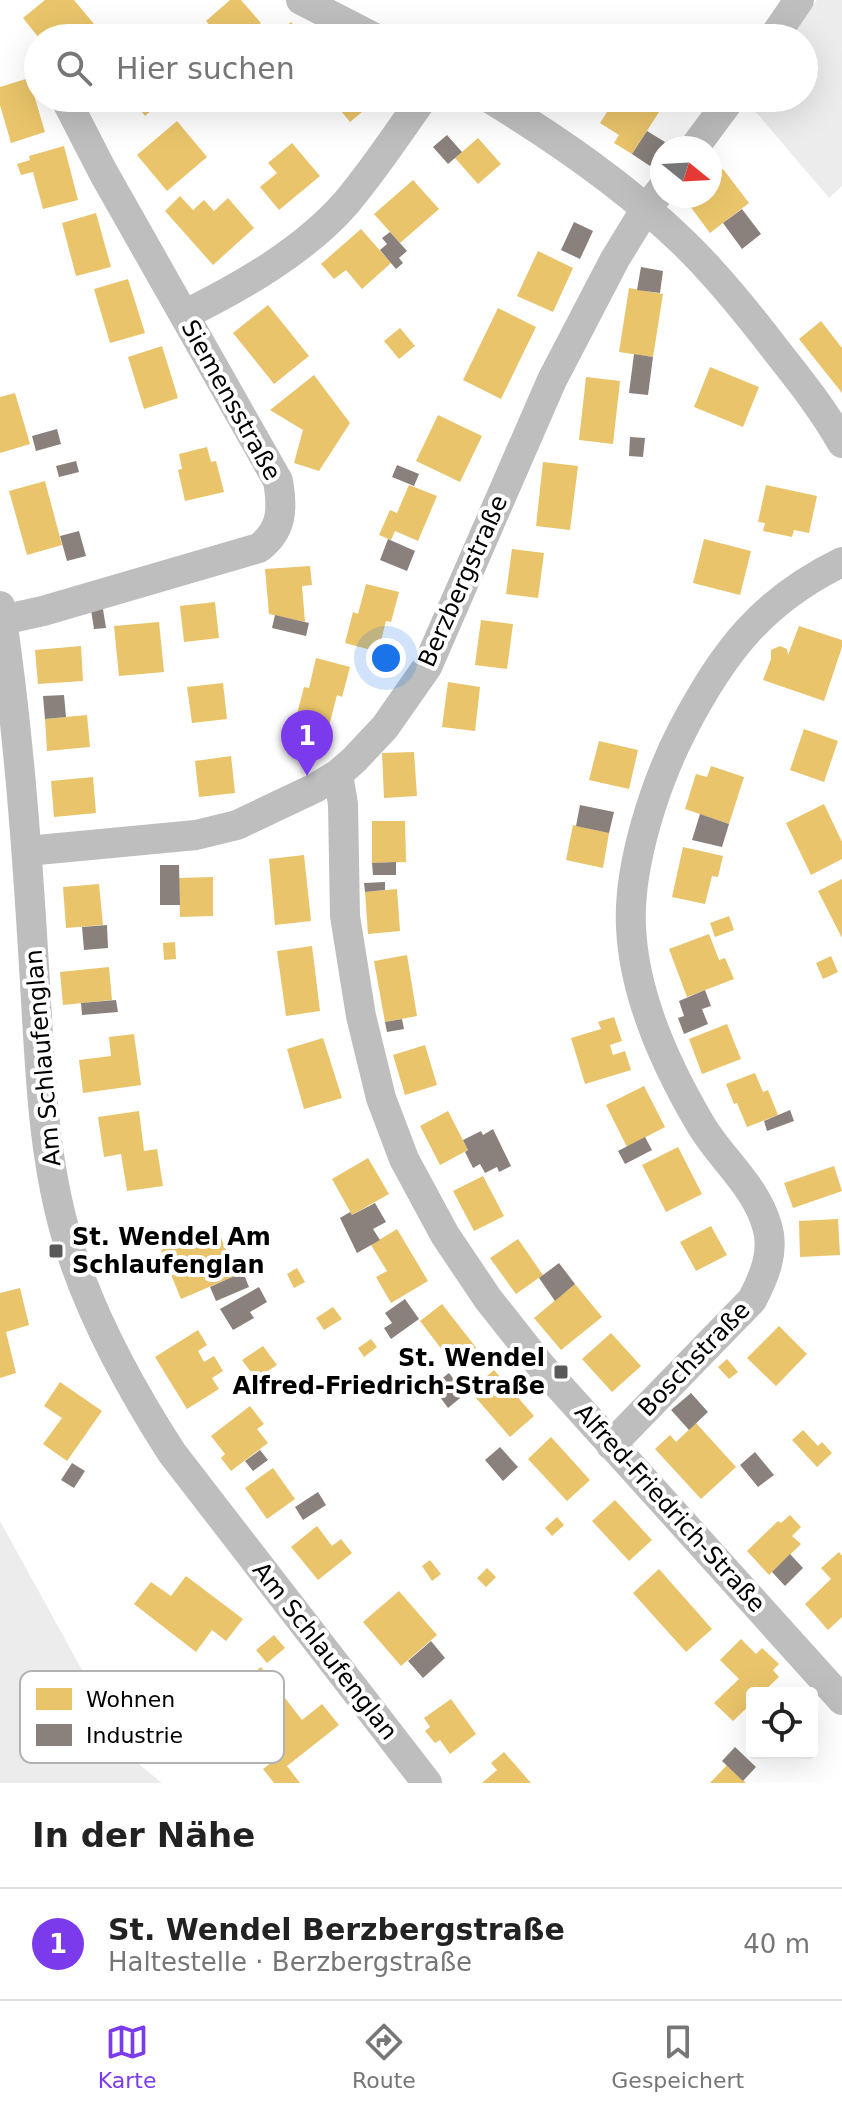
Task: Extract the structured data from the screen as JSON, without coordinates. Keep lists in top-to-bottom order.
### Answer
{
  "streets": {
    "street": [
      "Siemensstraße",
      "Berzbergstraße",
      "Am Schlaufenglan",
      "Boschstraße",
      "Alfred-Friedrich-Straße"
    ]
  },
  "crossings": [
    ["Siemensstraße", "Am Schlaufenglan"],
    ["Berzbergstraße", "Am Schlaufenglan"],
    ["Berzbergstraße", "Alfred-Friedrich-Straße"],
    ["Boschstraße", "Alfred-Friedrich-Straße"]
  ],
  "places": {
    "transit": ["St. Wendel Am Schlaufenglan", "St. Wendel Alfred-Friedrich-Straße"]
  },
  "legend": ["Wohnen", "Industrie"],
  "north": "right",
  "page": {
    "search": "Hier suchen",
    "pins": "1",
    "heading": "In der Nähe",
    "list": [
      {
        "mark": "1",
        "name": "St. Wendel Berzbergstraße",
        "note": "Haltestelle · Berzbergstraße",
        "value": "40 m"
      }
    ],
    "nav": ["Karte", "Route", "Gespeichert"]
  }
}
